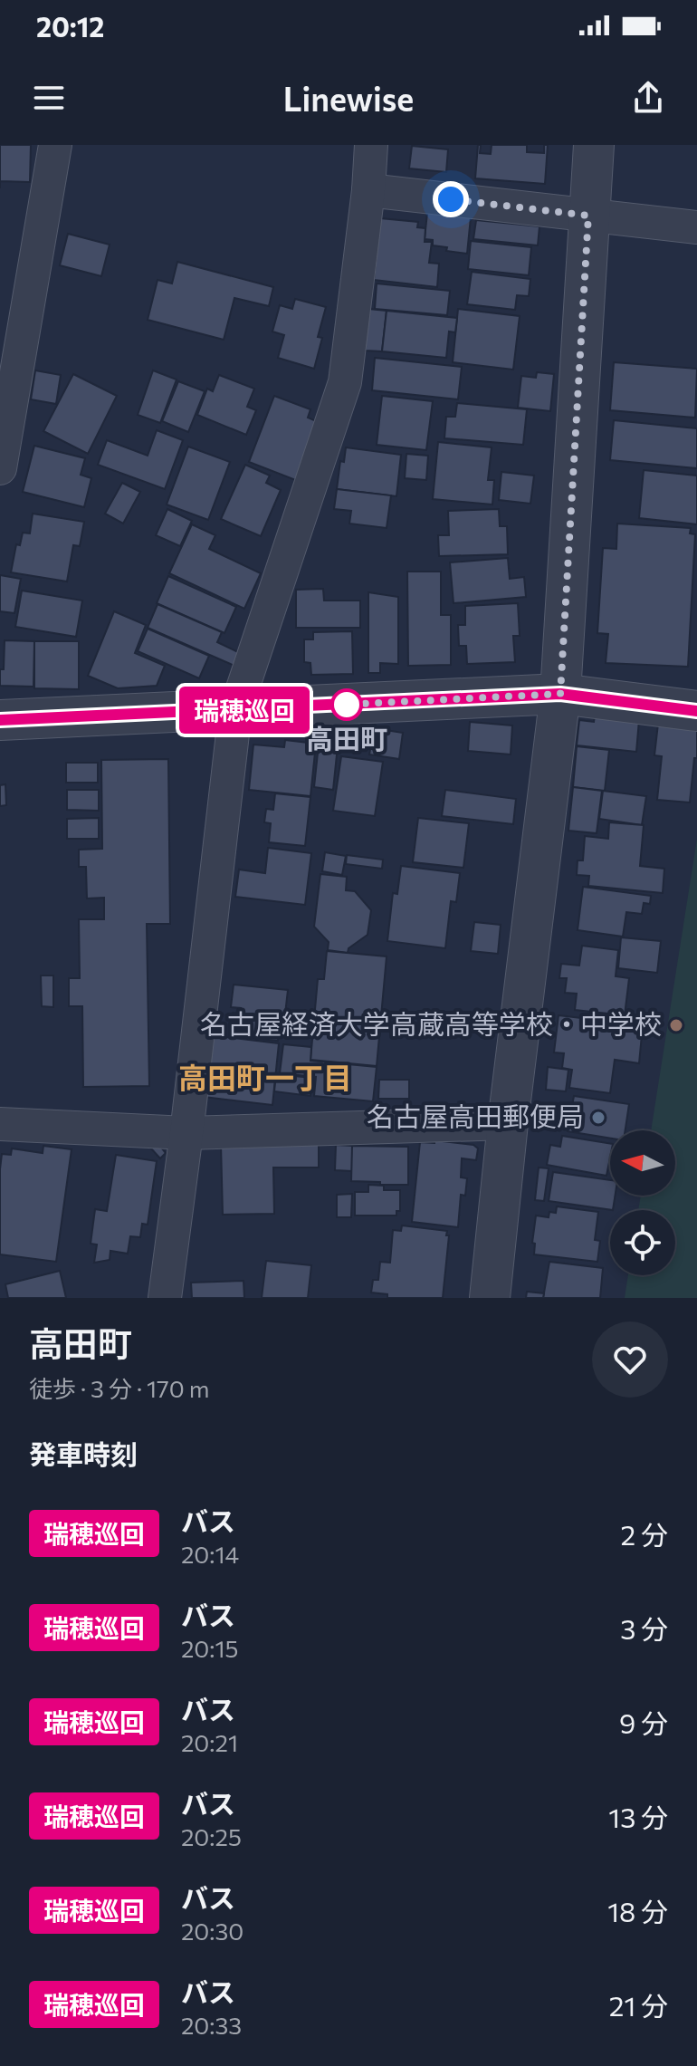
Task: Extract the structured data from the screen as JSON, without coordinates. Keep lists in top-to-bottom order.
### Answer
{
  "districts": ["高田町一丁目"],
  "places": ["高田町", "名古屋経済大学高蔵高等学校・中学校", "名古屋高田郵便局"],
  "lines": ["bus line 瑞穂巡回"],
  "north": "left",
  "page": {
    "status": "20:12",
    "header": "Linewise",
    "on_map": "瑞穂巡回",
    "heading": [
      ["高田町", "徒歩 · 3 分 · 170 m"],
      "発車時刻"
    ],
    "list": [
      {
        "mark": "瑞穂巡回",
        "name": "バス",
        "note": "20:14",
        "value": "2 分"
      },
      {
        "mark": "瑞穂巡回",
        "name": "バス",
        "note": "20:15",
        "value": "3 分"
      },
      {
        "mark": "瑞穂巡回",
        "name": "バス",
        "note": "20:21",
        "value": "9 分"
      },
      {
        "mark": "瑞穂巡回",
        "name": "バス",
        "note": "20:25",
        "value": "13 分"
      },
      {
        "mark": "瑞穂巡回",
        "name": "バス",
        "note": "20:30",
        "value": "18 分"
      },
      {
        "mark": "瑞穂巡回",
        "name": "バス",
        "note": "20:33",
        "value": "21 分"
      }
    ]
  }
}
